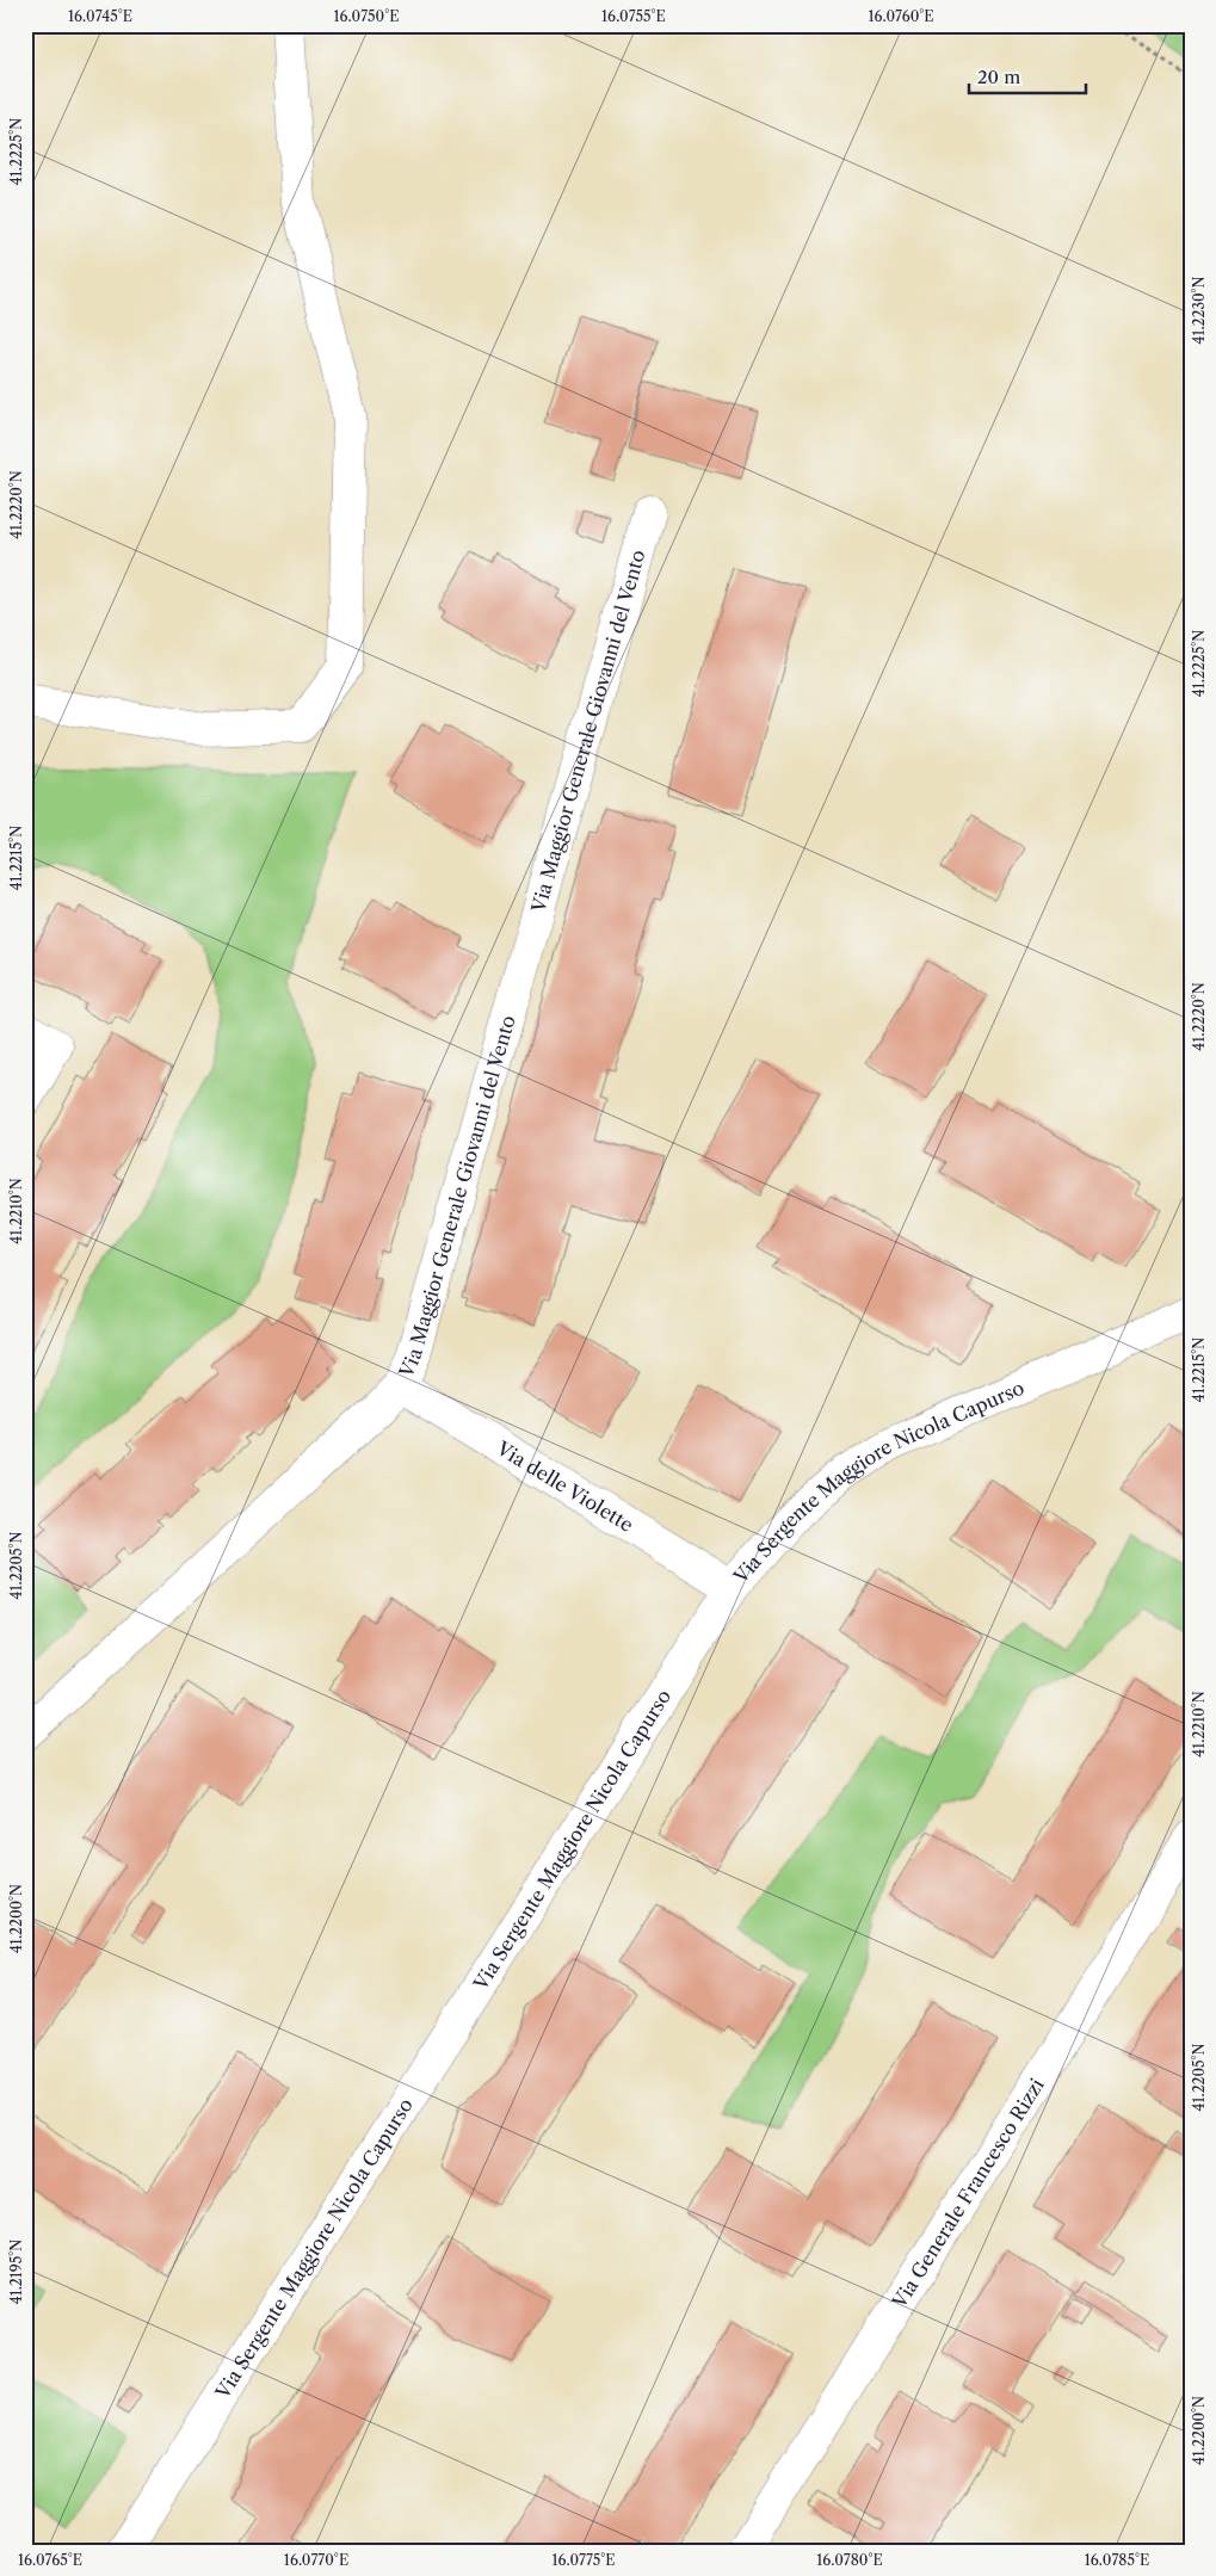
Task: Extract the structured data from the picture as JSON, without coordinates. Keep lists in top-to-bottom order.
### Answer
{
  "streets": {
    "street": [
      "Via Maggior Generale Giovanni del Vento",
      "Via Sergente Maggiore Nicola Capurso",
      "Via delle Violette",
      "Via Generale Francesco Rizzi"
    ]
  },
  "crossings": [
    ["Via Maggior Generale Giovanni del Vento", "Via delle Violette"],
    ["Via Sergente Maggiore Nicola Capurso", "Via delle Violette"]
  ],
  "scale_bar": "20 m",
  "coordinates": [
    "16.0745°E",
    "16.0750°E",
    "16.0755°E",
    "16.0760°E",
    "41.2225°N",
    "41.2230°N",
    "41.2220°N",
    "41.2215°N",
    "41.2210°N",
    "41.2205°N",
    "41.2200°N",
    "41.2195°N",
    "16.0765°E",
    "16.0770°E",
    "16.0775°E",
    "16.0780°E",
    "16.0785°E"
  ]
}
